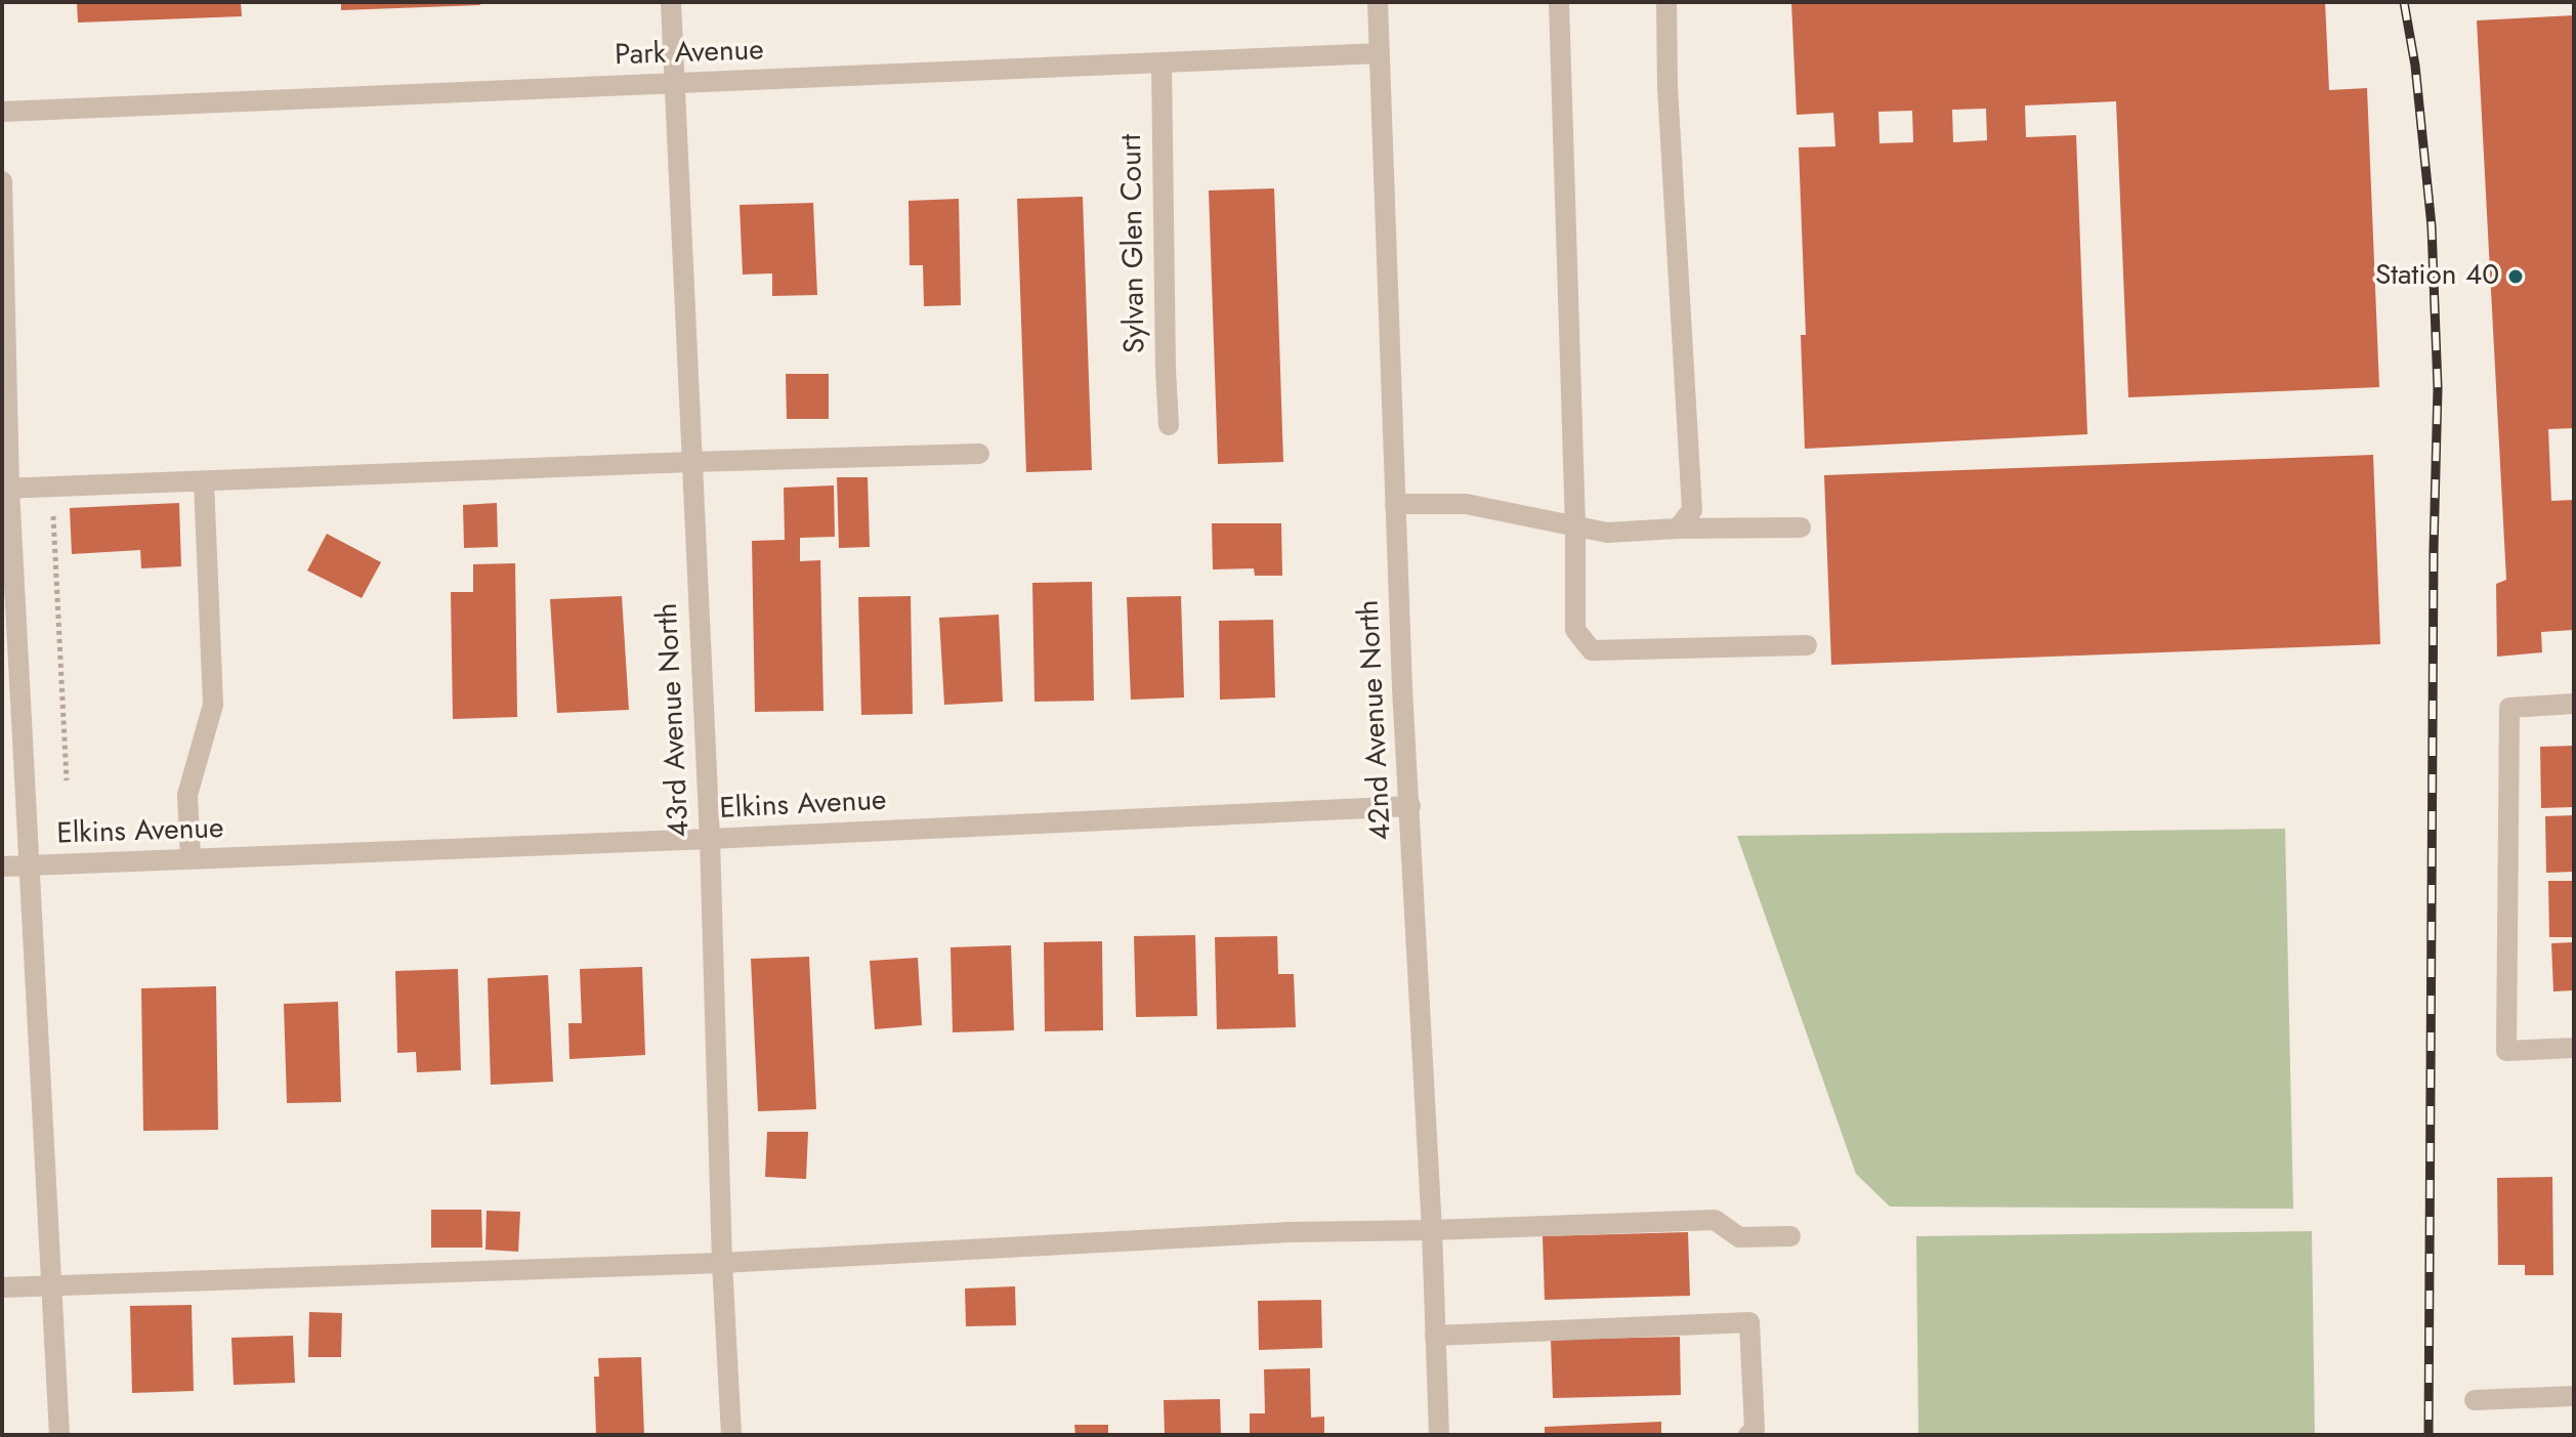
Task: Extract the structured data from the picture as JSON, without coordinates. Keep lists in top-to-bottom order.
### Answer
{
  "streets": {
    "street": [
      "Park Avenue",
      "Sylvan Glen Court",
      "43rd Avenue North",
      "42nd Avenue North",
      "Elkins Avenue"
    ]
  },
  "crossings": [
    ["Park Avenue", "Sylvan Glen Court"],
    ["Park Avenue", "43rd Avenue North"],
    ["Park Avenue", "42nd Avenue North"],
    ["43rd Avenue North", "Elkins Avenue"],
    ["42nd Avenue North", "Elkins Avenue"]
  ],
  "places": ["Station 40"]
}
